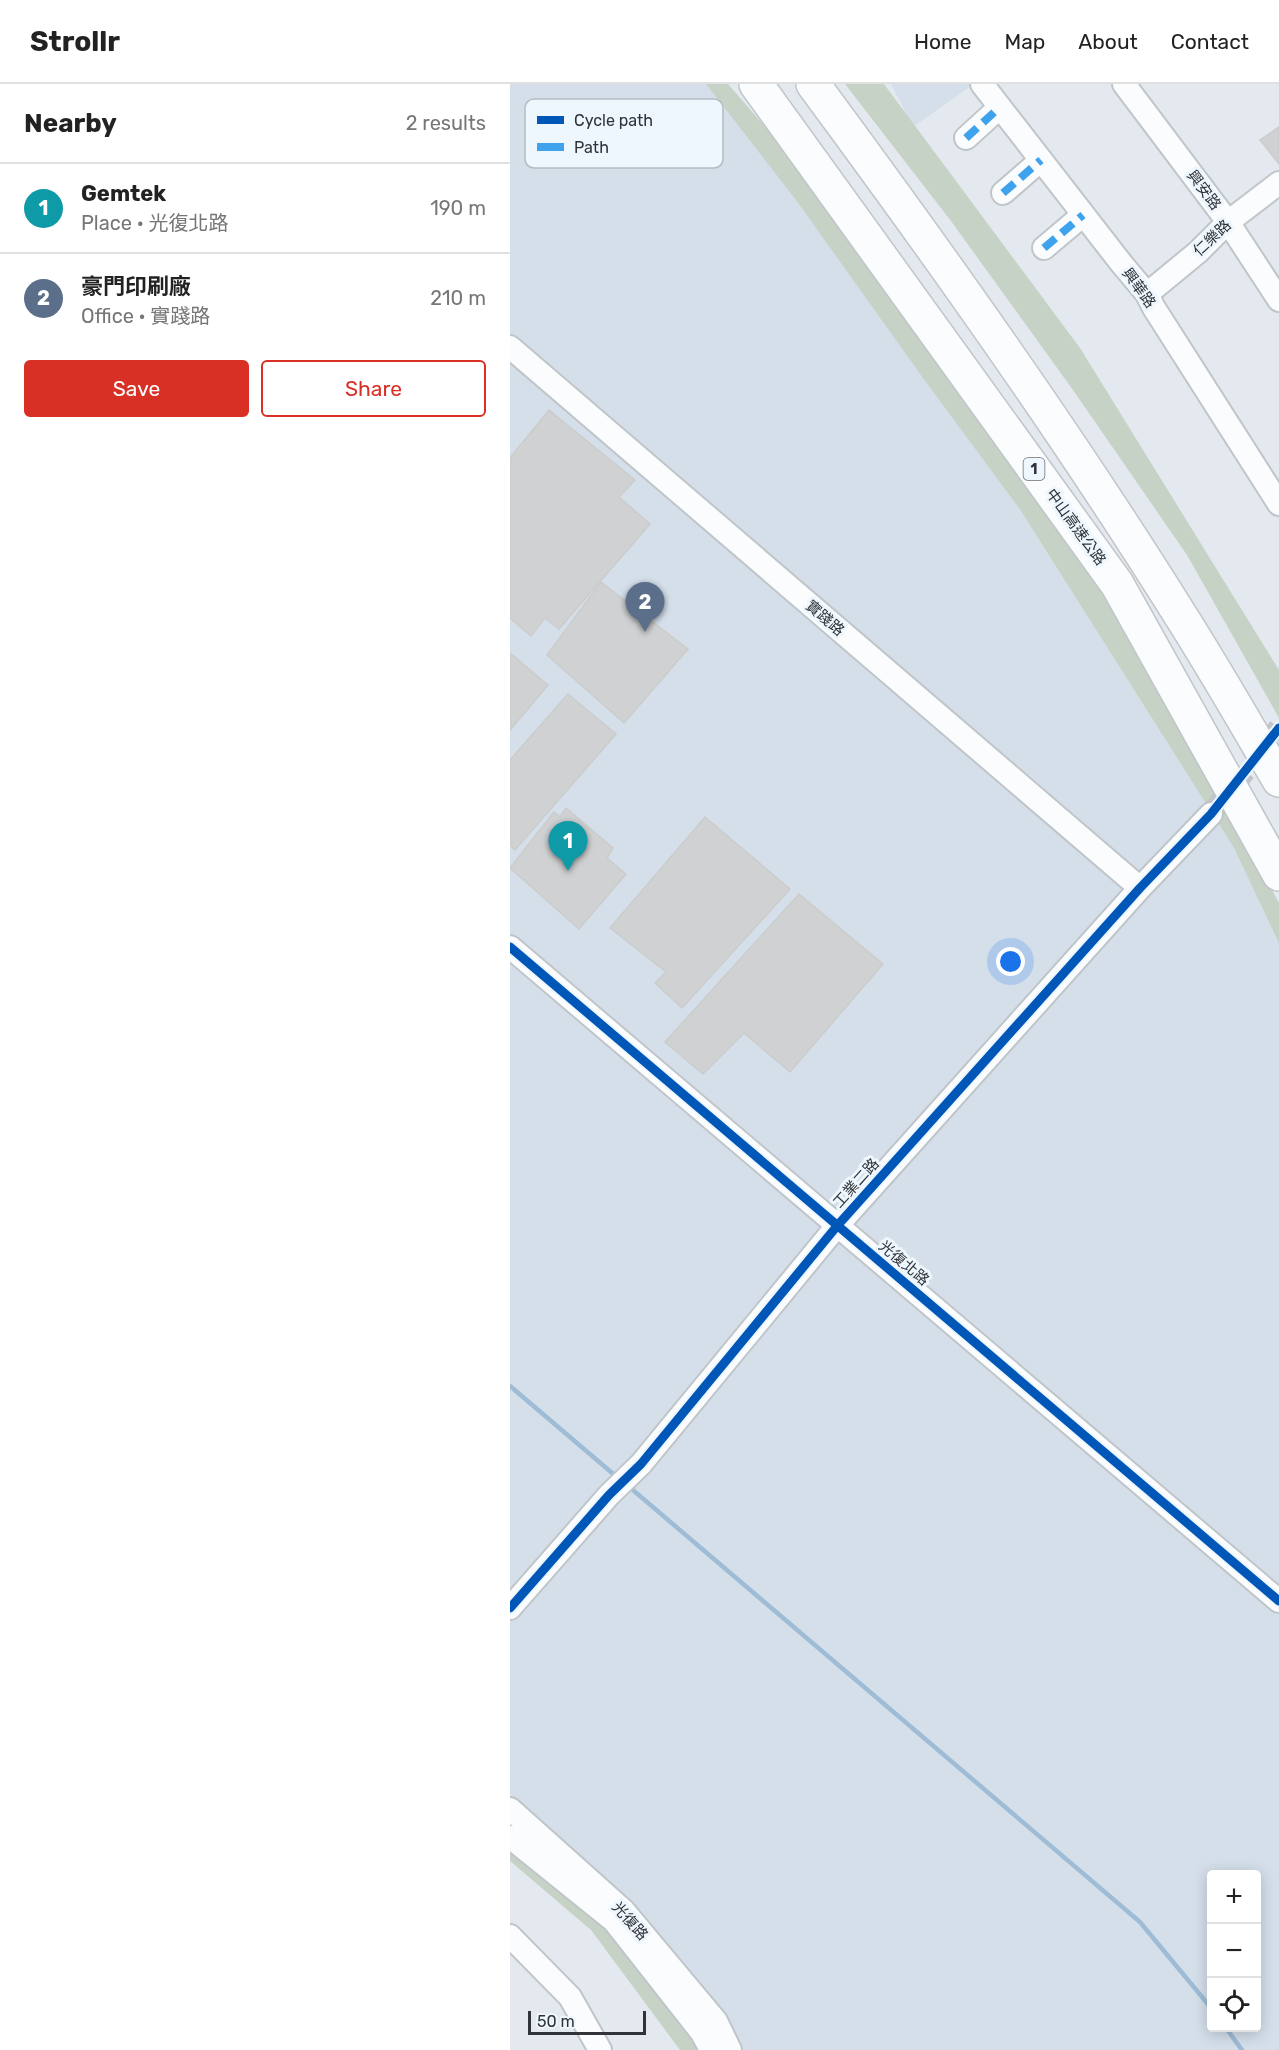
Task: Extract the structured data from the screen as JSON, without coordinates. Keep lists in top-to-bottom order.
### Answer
{
  "streets": {
    "highway": ["1", "中山高速公路"],
    "street": [
      "興安路",
      "仁樂路",
      "興華路",
      "實踐路",
      "工業二路",
      "光復北路",
      "光復路"
    ]
  },
  "crossings": [
    ["興安路", "仁樂路"],
    ["仁樂路", "興華路"],
    ["實踐路", "工業二路"],
    ["工業二路", "光復北路"]
  ],
  "legend": ["Cycle path", "Path"],
  "scale_bar": "50 m",
  "page": {
    "header": "Strollr",
    "nav": [
      "Home",
      "Map",
      "About",
      "Contact"
    ],
    "heading": ["Nearby", "2 results"],
    "list": [
      {
        "mark": "1",
        "name": "Gemtek",
        "note": "Place · 光復北路",
        "value": "190 m"
      },
      {
        "mark": "2",
        "name": "豪門印刷廠",
        "note": "Office · 實踐路",
        "value": "210 m"
      }
    ],
    "buttons": ["Save", "Share"],
    "pins": ["2", "1"],
    "map_buttons": ["+", "−"],
    "scale": "50 m"
  }
}
